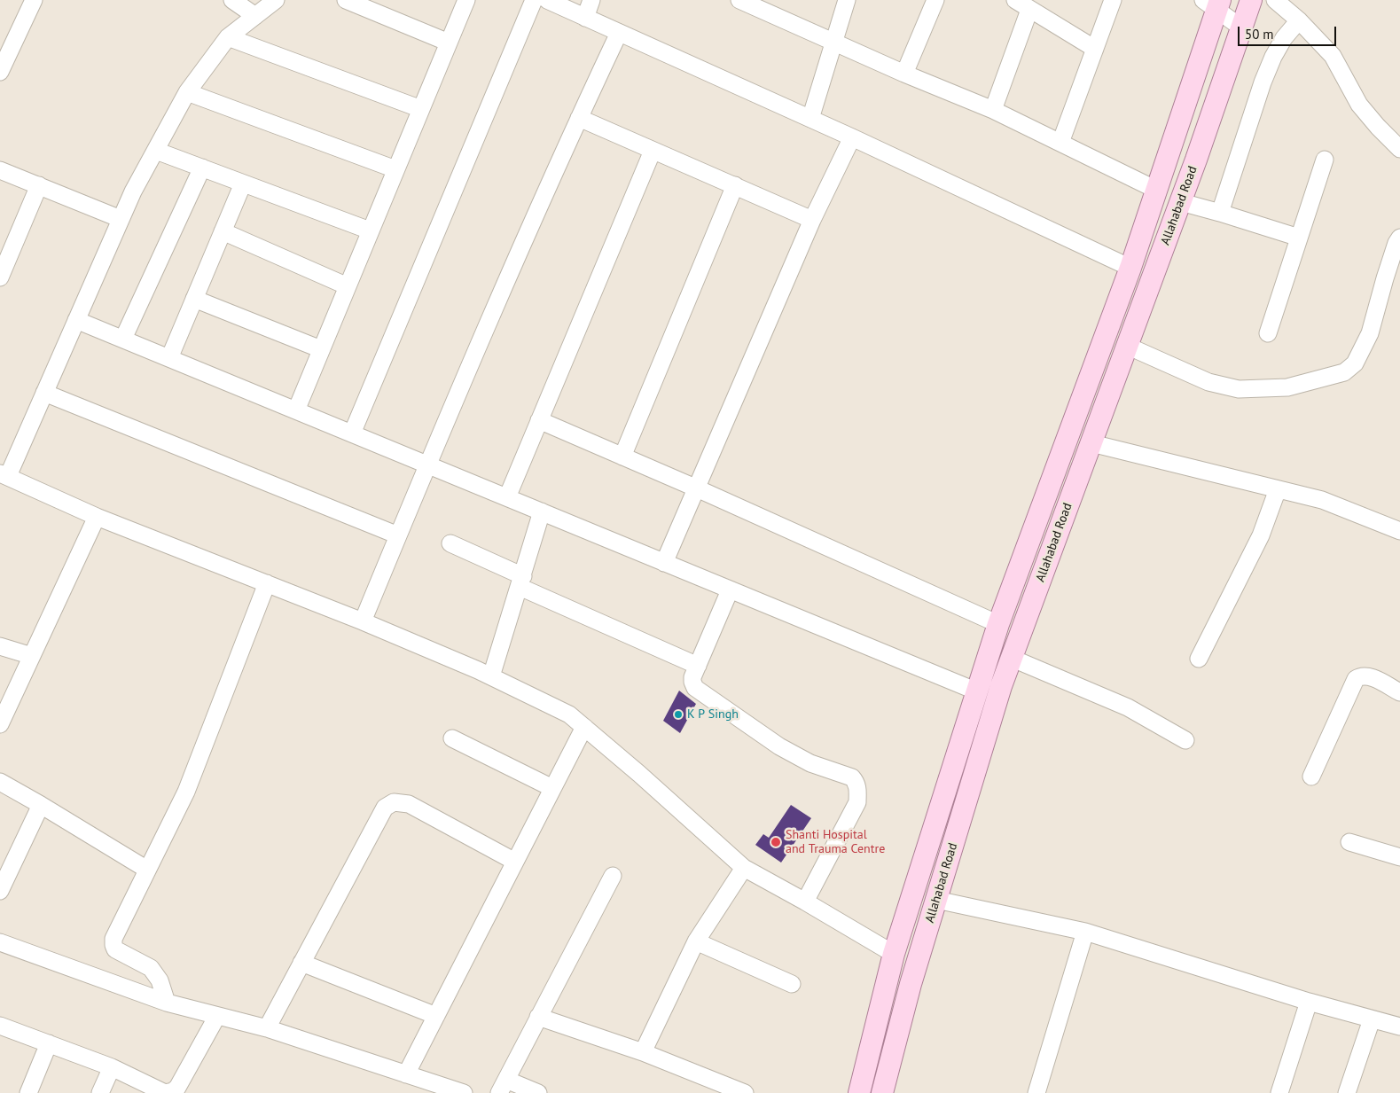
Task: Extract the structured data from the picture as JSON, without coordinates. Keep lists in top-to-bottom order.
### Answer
{
  "streets": {
    "main road": ["Allahabad Road"]
  },
  "places": ["K P Singh", "Shanti Hospital and Trauma Centre"],
  "scale_bar": "50 m"
}
